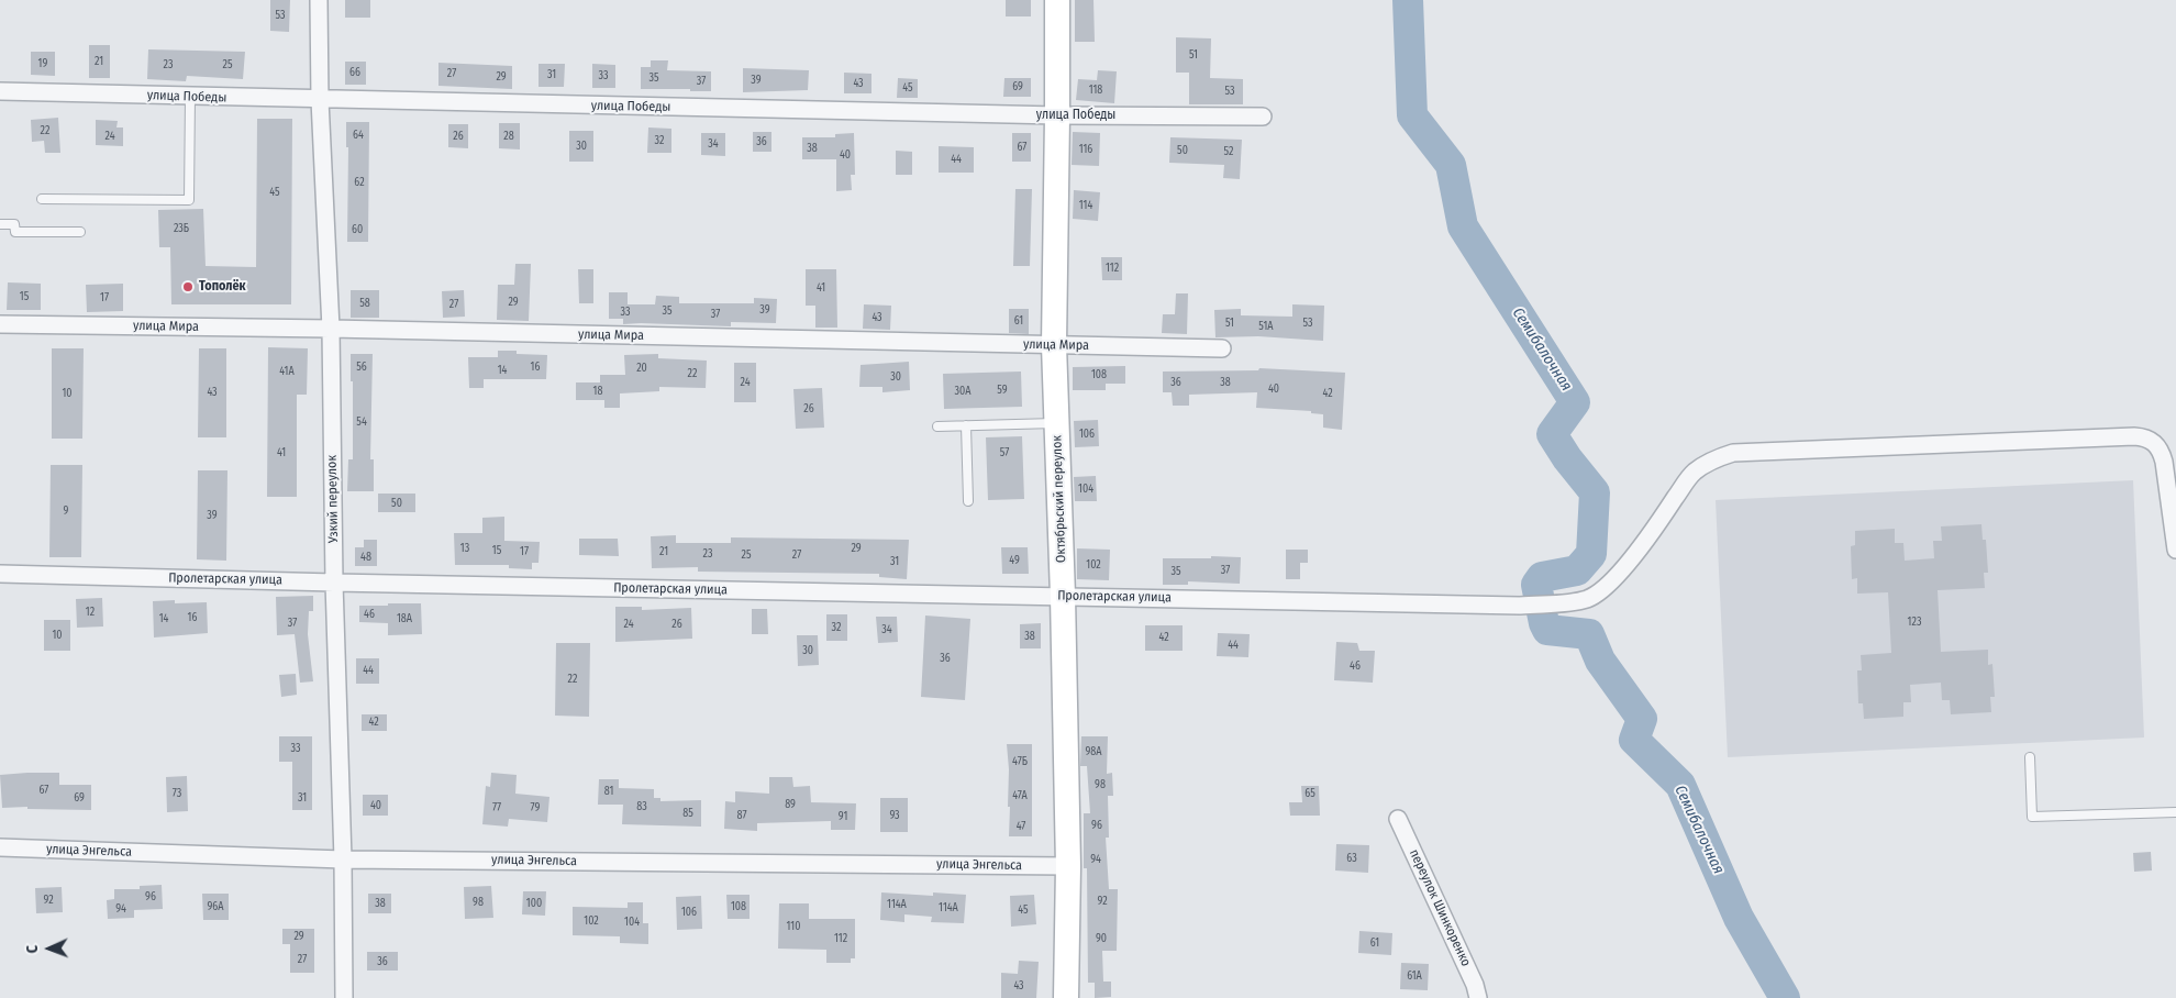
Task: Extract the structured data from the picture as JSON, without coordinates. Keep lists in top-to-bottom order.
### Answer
{
  "streets": {
    "street": [
      "улица Победы",
      "улица Мира",
      "Узкий переулок",
      "Октябрьский переулок",
      "Пролетарская улица",
      "улица Энгельса",
      "переулок Шинкоренко"
    ]
  },
  "crossings": [
    ["улица Победы", "Узкий переулок"],
    ["улица Победы", "Октябрьский переулок"],
    ["улица Мира", "Узкий переулок"],
    ["улица Мира", "Октябрьский переулок"],
    ["Узкий переулок", "Пролетарская улица"],
    ["Узкий переулок", "улица Энгельса"],
    ["Октябрьский переулок", "Пролетарская улица"],
    ["Октябрьский переулок", "улица Энгельса"]
  ],
  "water": ["Семибалочная"],
  "places": ["Тополёк"],
  "house_numbers": [
    "53",
    "51",
    "21",
    "19",
    "23",
    "25",
    "66",
    "27",
    "31",
    "33",
    "29",
    "35",
    "39",
    "37",
    "43",
    "69",
    "45",
    "118",
    "53",
    "22",
    "64",
    "24",
    "26",
    "28",
    "32",
    "36",
    "34",
    "30",
    "67",
    "38",
    "116",
    "50",
    "52",
    "40",
    "44",
    "62",
    "45",
    "114",
    "23Б",
    "60",
    "112",
    "41",
    "15",
    "17",
    "29",
    "58",
    "27",
    "39",
    "35",
    "33",
    "37",
    "43",
    "61",
    "51",
    "53",
    "51А",
    "56",
    "16",
    "20",
    "14",
    "41А",
    "22",
    "108",
    "30",
    "24",
    "36",
    "38",
    "40",
    "59",
    "18",
    "30А",
    "43",
    "10",
    "42",
    "26",
    "54",
    "106",
    "41",
    "57",
    "104",
    "50",
    "9",
    "39",
    "13",
    "29",
    "15",
    "17",
    "21",
    "23",
    "25",
    "27",
    "48",
    "49",
    "31",
    "102",
    "37",
    "35",
    "12",
    "46",
    "16",
    "14",
    "18А",
    "123",
    "37",
    "24",
    "26",
    "32",
    "34",
    "10",
    "38",
    "42",
    "44",
    "30",
    "36",
    "46",
    "44",
    "22",
    "42",
    "33",
    "98А",
    "47Б",
    "98",
    "67",
    "81",
    "73",
    "65",
    "47А",
    "69",
    "31",
    "89",
    "40",
    "83",
    "77",
    "79",
    "85",
    "87",
    "93",
    "91",
    "96",
    "47",
    "63",
    "94",
    "96",
    "92",
    "92",
    "98",
    "38",
    "100",
    "114А",
    "96А",
    "108",
    "114А",
    "94",
    "45",
    "106",
    "102",
    "104",
    "110",
    "29",
    "112",
    "90",
    "61",
    "27",
    "36",
    "61А",
    "43"
  ],
  "north": "left"
}
